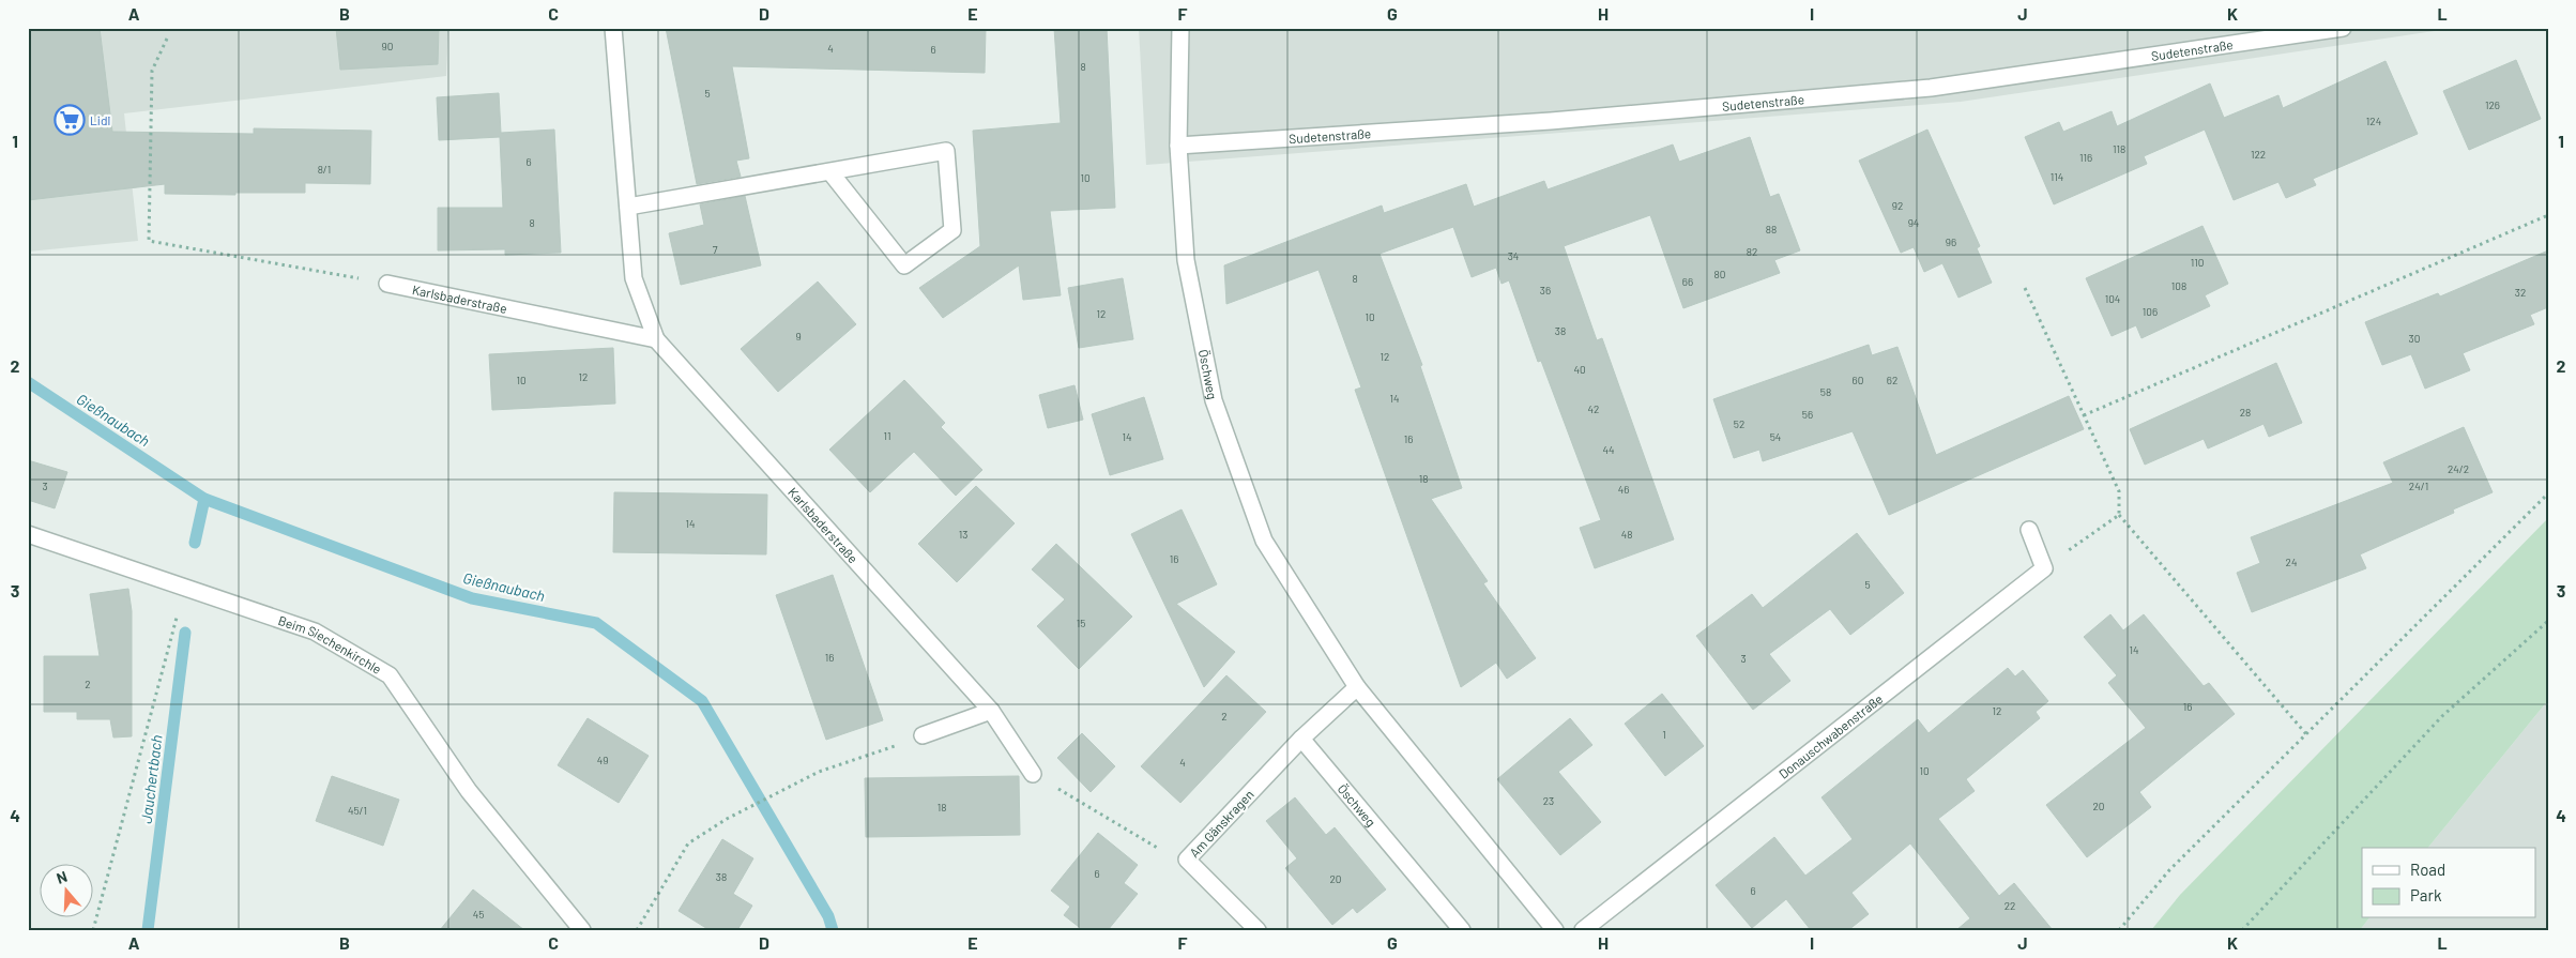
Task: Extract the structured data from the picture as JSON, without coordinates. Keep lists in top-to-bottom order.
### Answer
{
  "streets": {
    "street": [
      "Sudetenstraße",
      "Karlsbaderstraße",
      "Öschweg",
      "Beim Siechenkirchle",
      "Donauschwabenstraße",
      "Am Gänskragen"
    ]
  },
  "crossings": [
    ["Sudetenstraße", "Öschweg"],
    ["Öschweg", "Am Gänskragen"]
  ],
  "water": ["Gießnaubach", "Jauchertbach"],
  "places": {
    "supermarket": ["Lidl"]
  },
  "house_numbers": [
    "90",
    "4",
    "6",
    "8",
    "5",
    "126",
    "124",
    "118",
    "122",
    "116",
    "6",
    "8/1",
    "114",
    "10",
    "92",
    "8",
    "94",
    "88",
    "96",
    "7",
    "82",
    "34",
    "110",
    "80",
    "8",
    "66",
    "108",
    "36",
    "32",
    "104",
    "106",
    "12",
    "10",
    "38",
    "9",
    "30",
    "12",
    "40",
    "12",
    "10",
    "60",
    "62",
    "58",
    "14",
    "42",
    "28",
    "56",
    "52",
    "11",
    "14",
    "54",
    "16",
    "44",
    "24/2",
    "18",
    "3",
    "24/1",
    "46",
    "14",
    "13",
    "48",
    "16",
    "24",
    "5",
    "15",
    "14",
    "16",
    "3",
    "2",
    "16",
    "12",
    "2",
    "1",
    "49",
    "4",
    "10",
    "23",
    "20",
    "18",
    "45/1",
    "6",
    "38",
    "20",
    "6",
    "22",
    "45"
  ],
  "legend": ["Road", "Park"],
  "north": "top",
  "grid": {
    "columns": [
      "A",
      "B",
      "C",
      "D",
      "E",
      "F",
      "G",
      "H",
      "I",
      "J",
      "K",
      "L"
    ],
    "rows": [
      "1",
      "2",
      "3",
      "4"
    ]
  }
}
